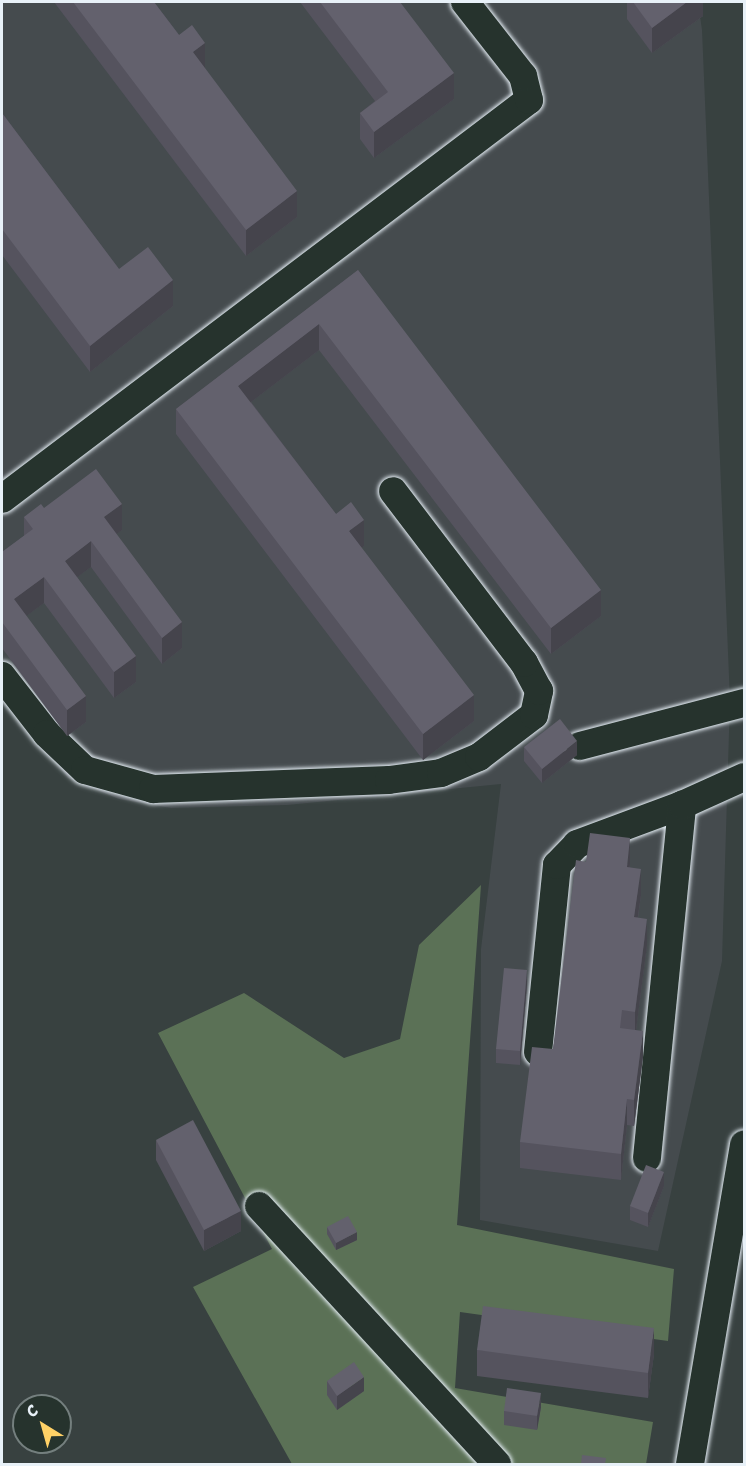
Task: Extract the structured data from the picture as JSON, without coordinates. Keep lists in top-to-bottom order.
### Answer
{
  "north": "top left"
}
